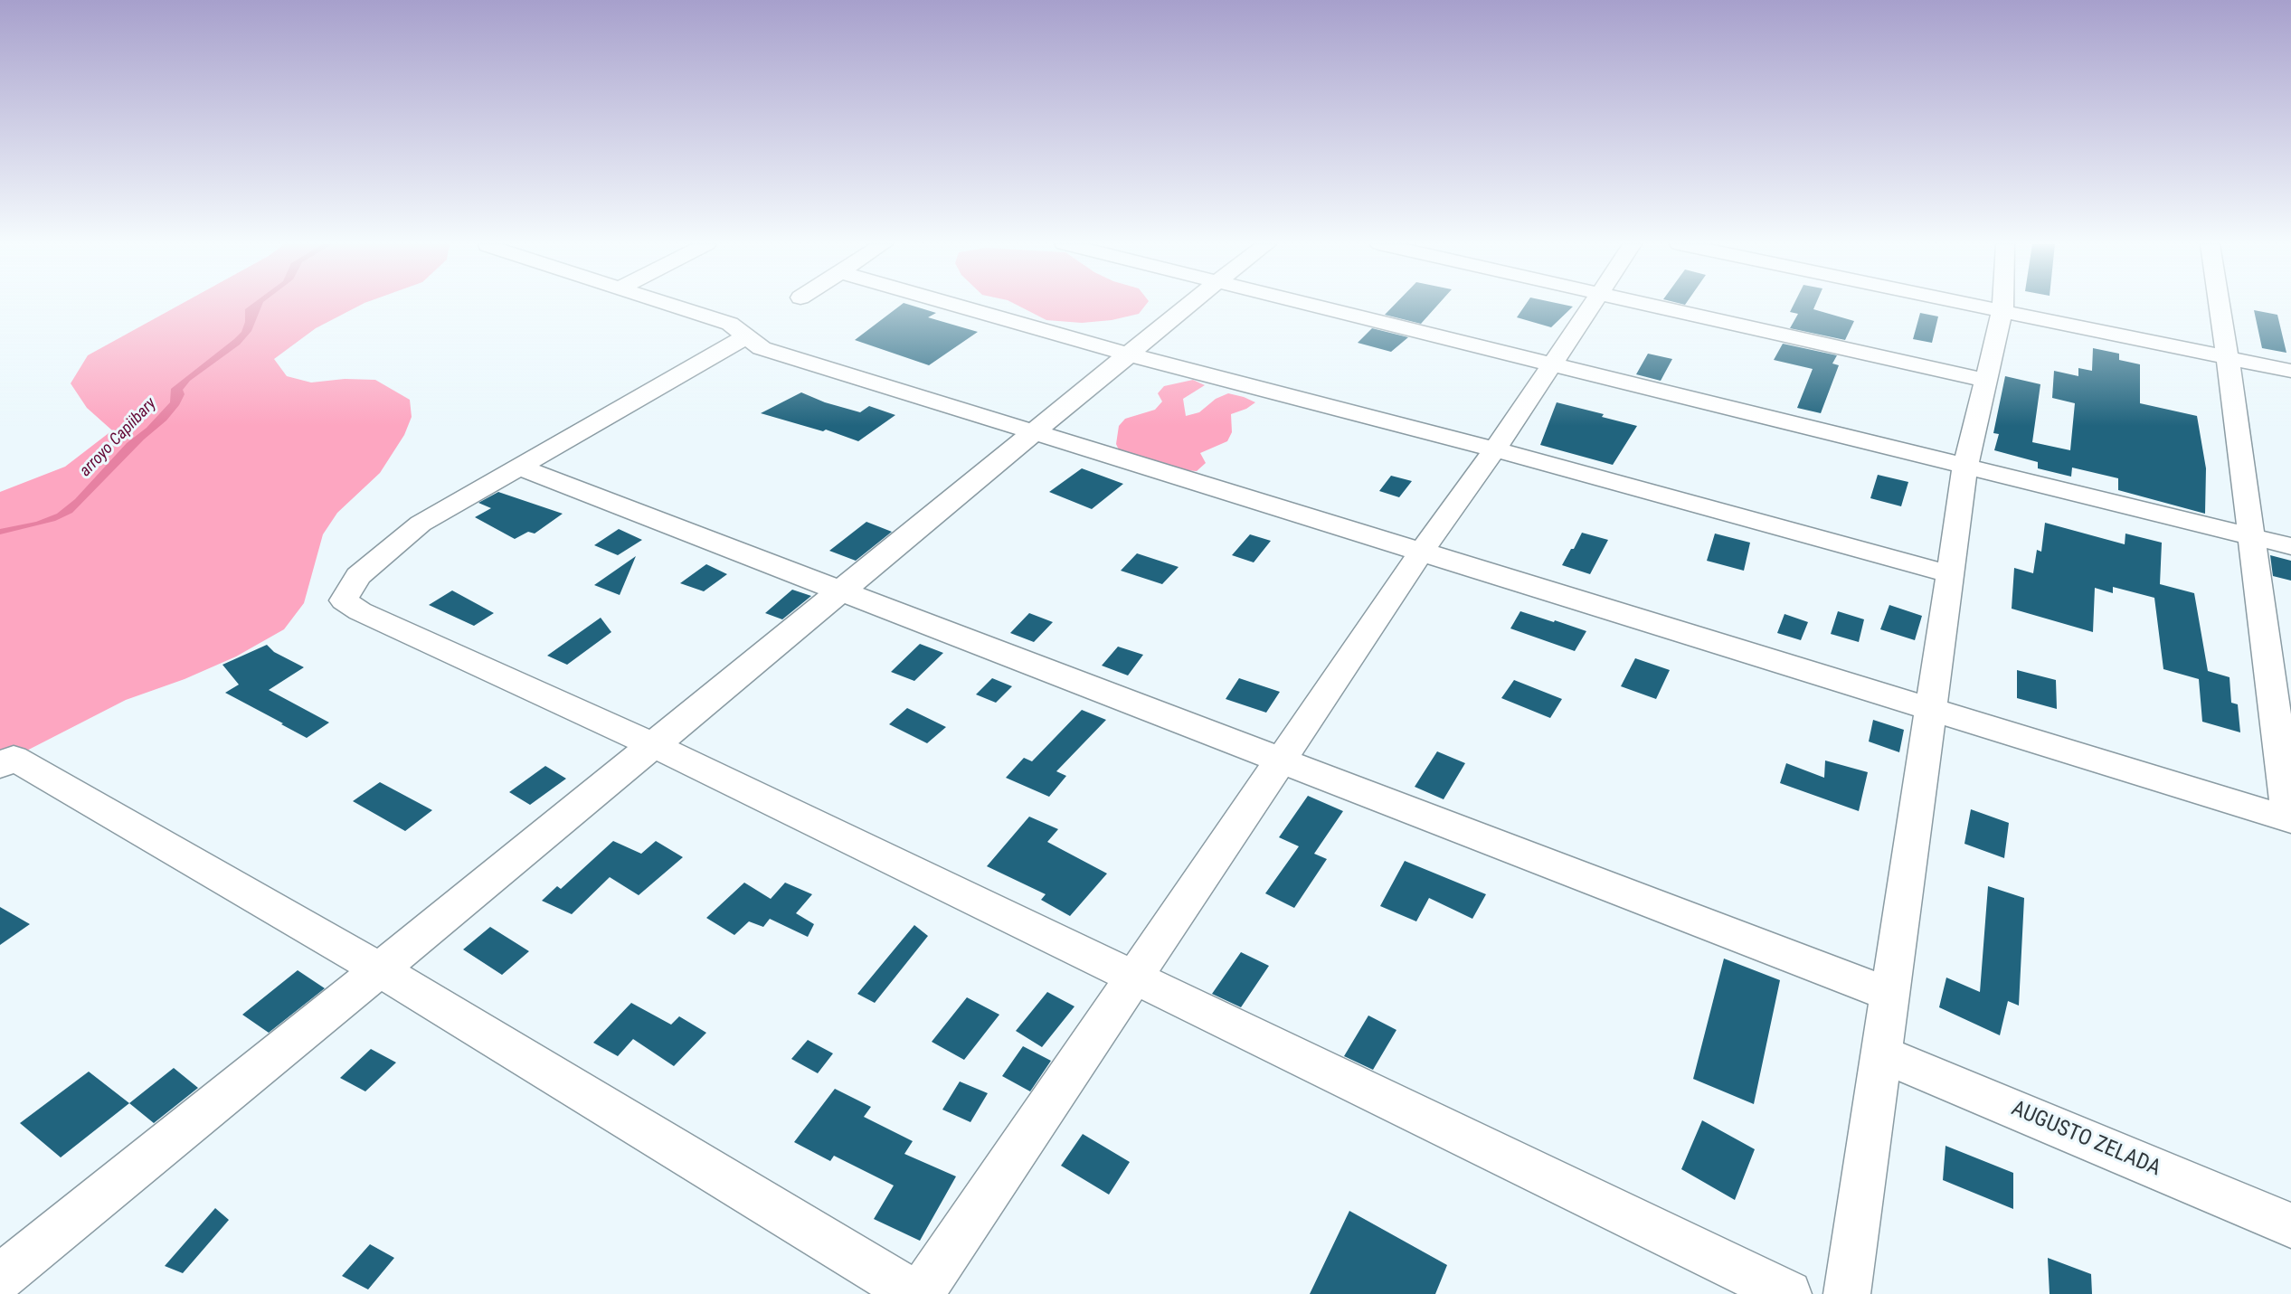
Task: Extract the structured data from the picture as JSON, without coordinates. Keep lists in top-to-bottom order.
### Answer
{
  "streets": {
    "street": ["AUGUSTO ZELADA"]
  },
  "water": ["arroyo Capiibary"]
}
